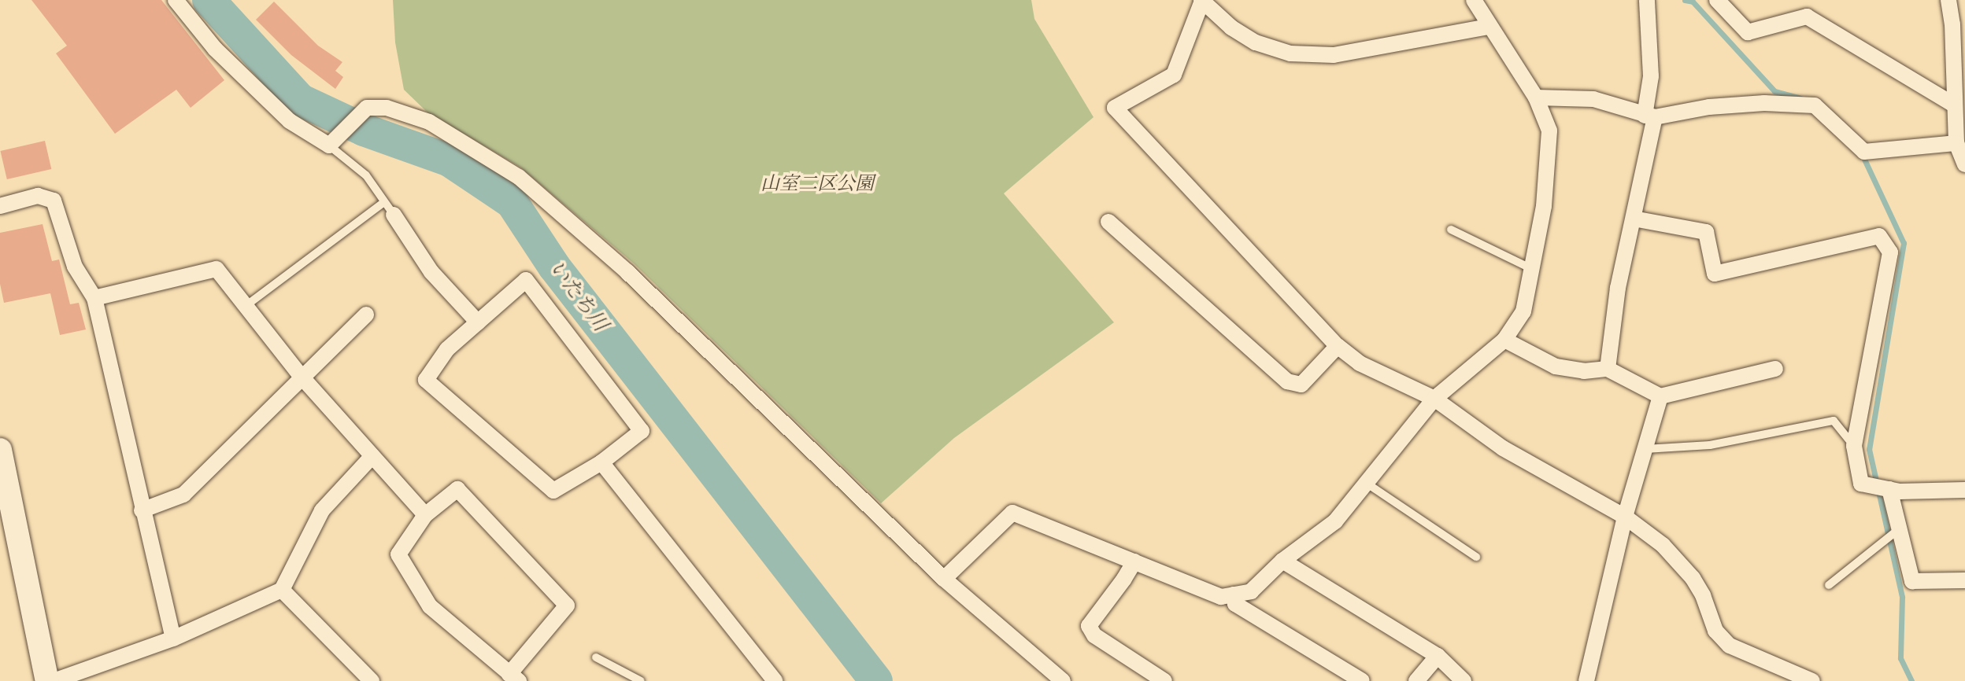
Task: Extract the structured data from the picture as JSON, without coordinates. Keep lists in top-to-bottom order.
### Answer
{
  "water": ["いたち川"],
  "parks": ["山室二区公園"]
}
